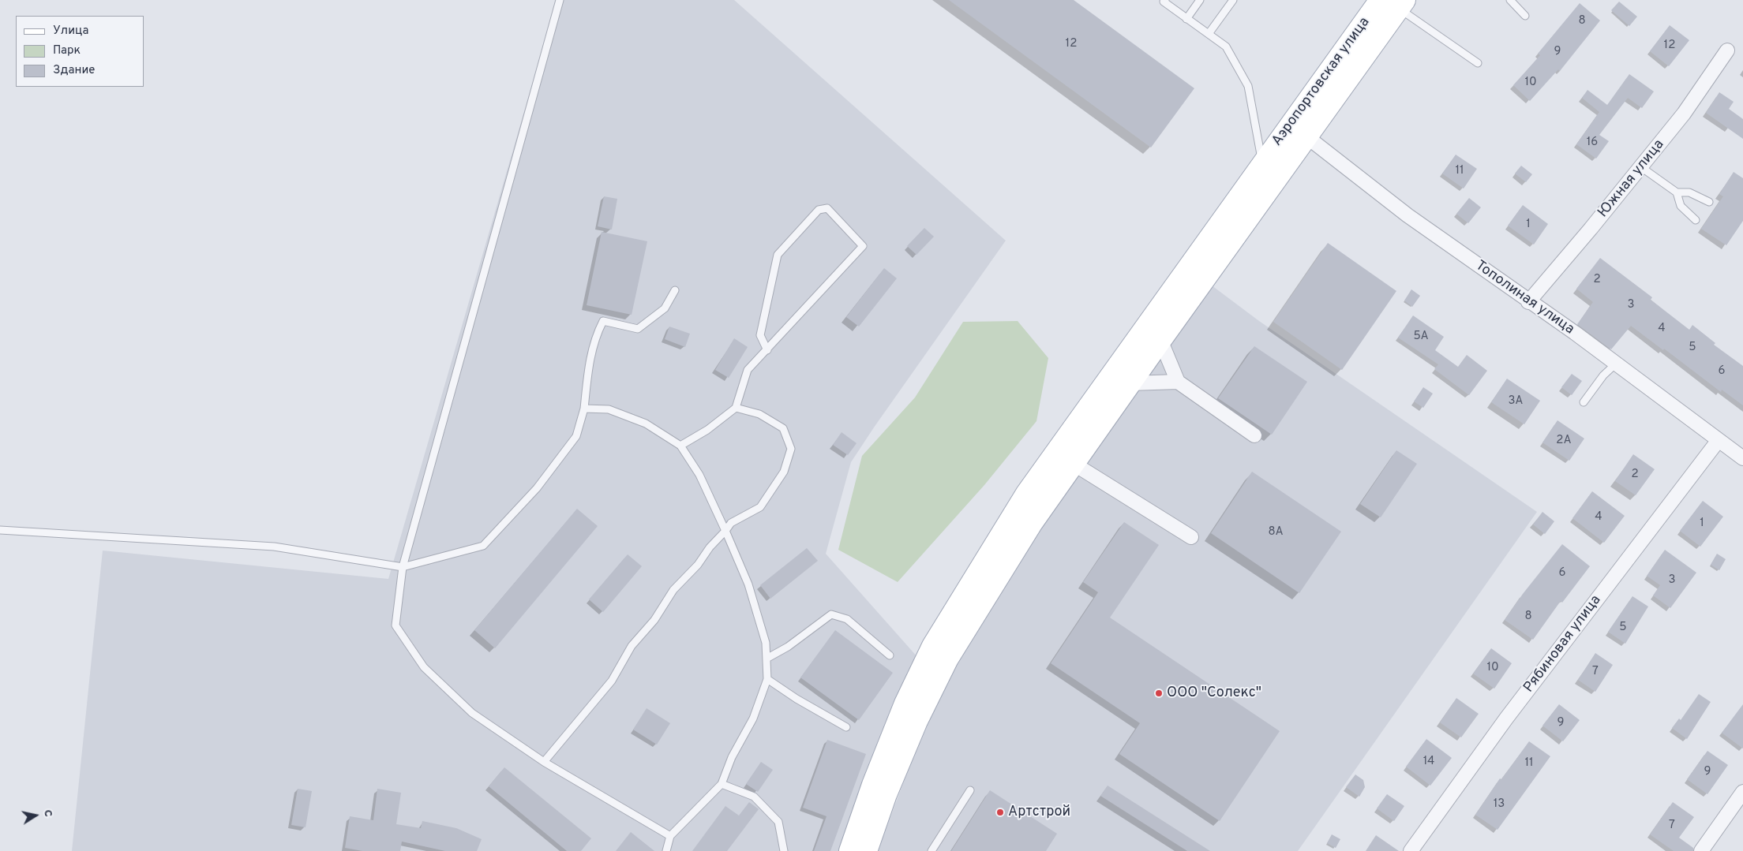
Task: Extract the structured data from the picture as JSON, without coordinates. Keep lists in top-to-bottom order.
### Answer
{
  "streets": {
    "main road": ["Аэропортовская улица"],
    "street": ["Южная улица", "Тополиная улица", "Рябиновая улица"]
  },
  "crossings": [
    ["Аэропортовская улица", "Тополиная улица"],
    ["Южная улица", "Тополиная улица"],
    ["Тополиная улица", "Рябиновая улица"]
  ],
  "places": ["ООО \"Солекс\"", "Артстрой"],
  "house_numbers": [
    "8",
    "12",
    "12",
    "9",
    "10",
    "16",
    "11",
    "1",
    "2",
    "3",
    "4",
    "5А",
    "5",
    "6",
    "3А",
    "2А",
    "2",
    "4",
    "1",
    "8А",
    "6",
    "3",
    "8",
    "5",
    "10",
    "7",
    "9",
    "14",
    "11",
    "9",
    "13",
    "7"
  ],
  "legend": ["Улица", "Парк", "Здание"],
  "north": "right"
}
